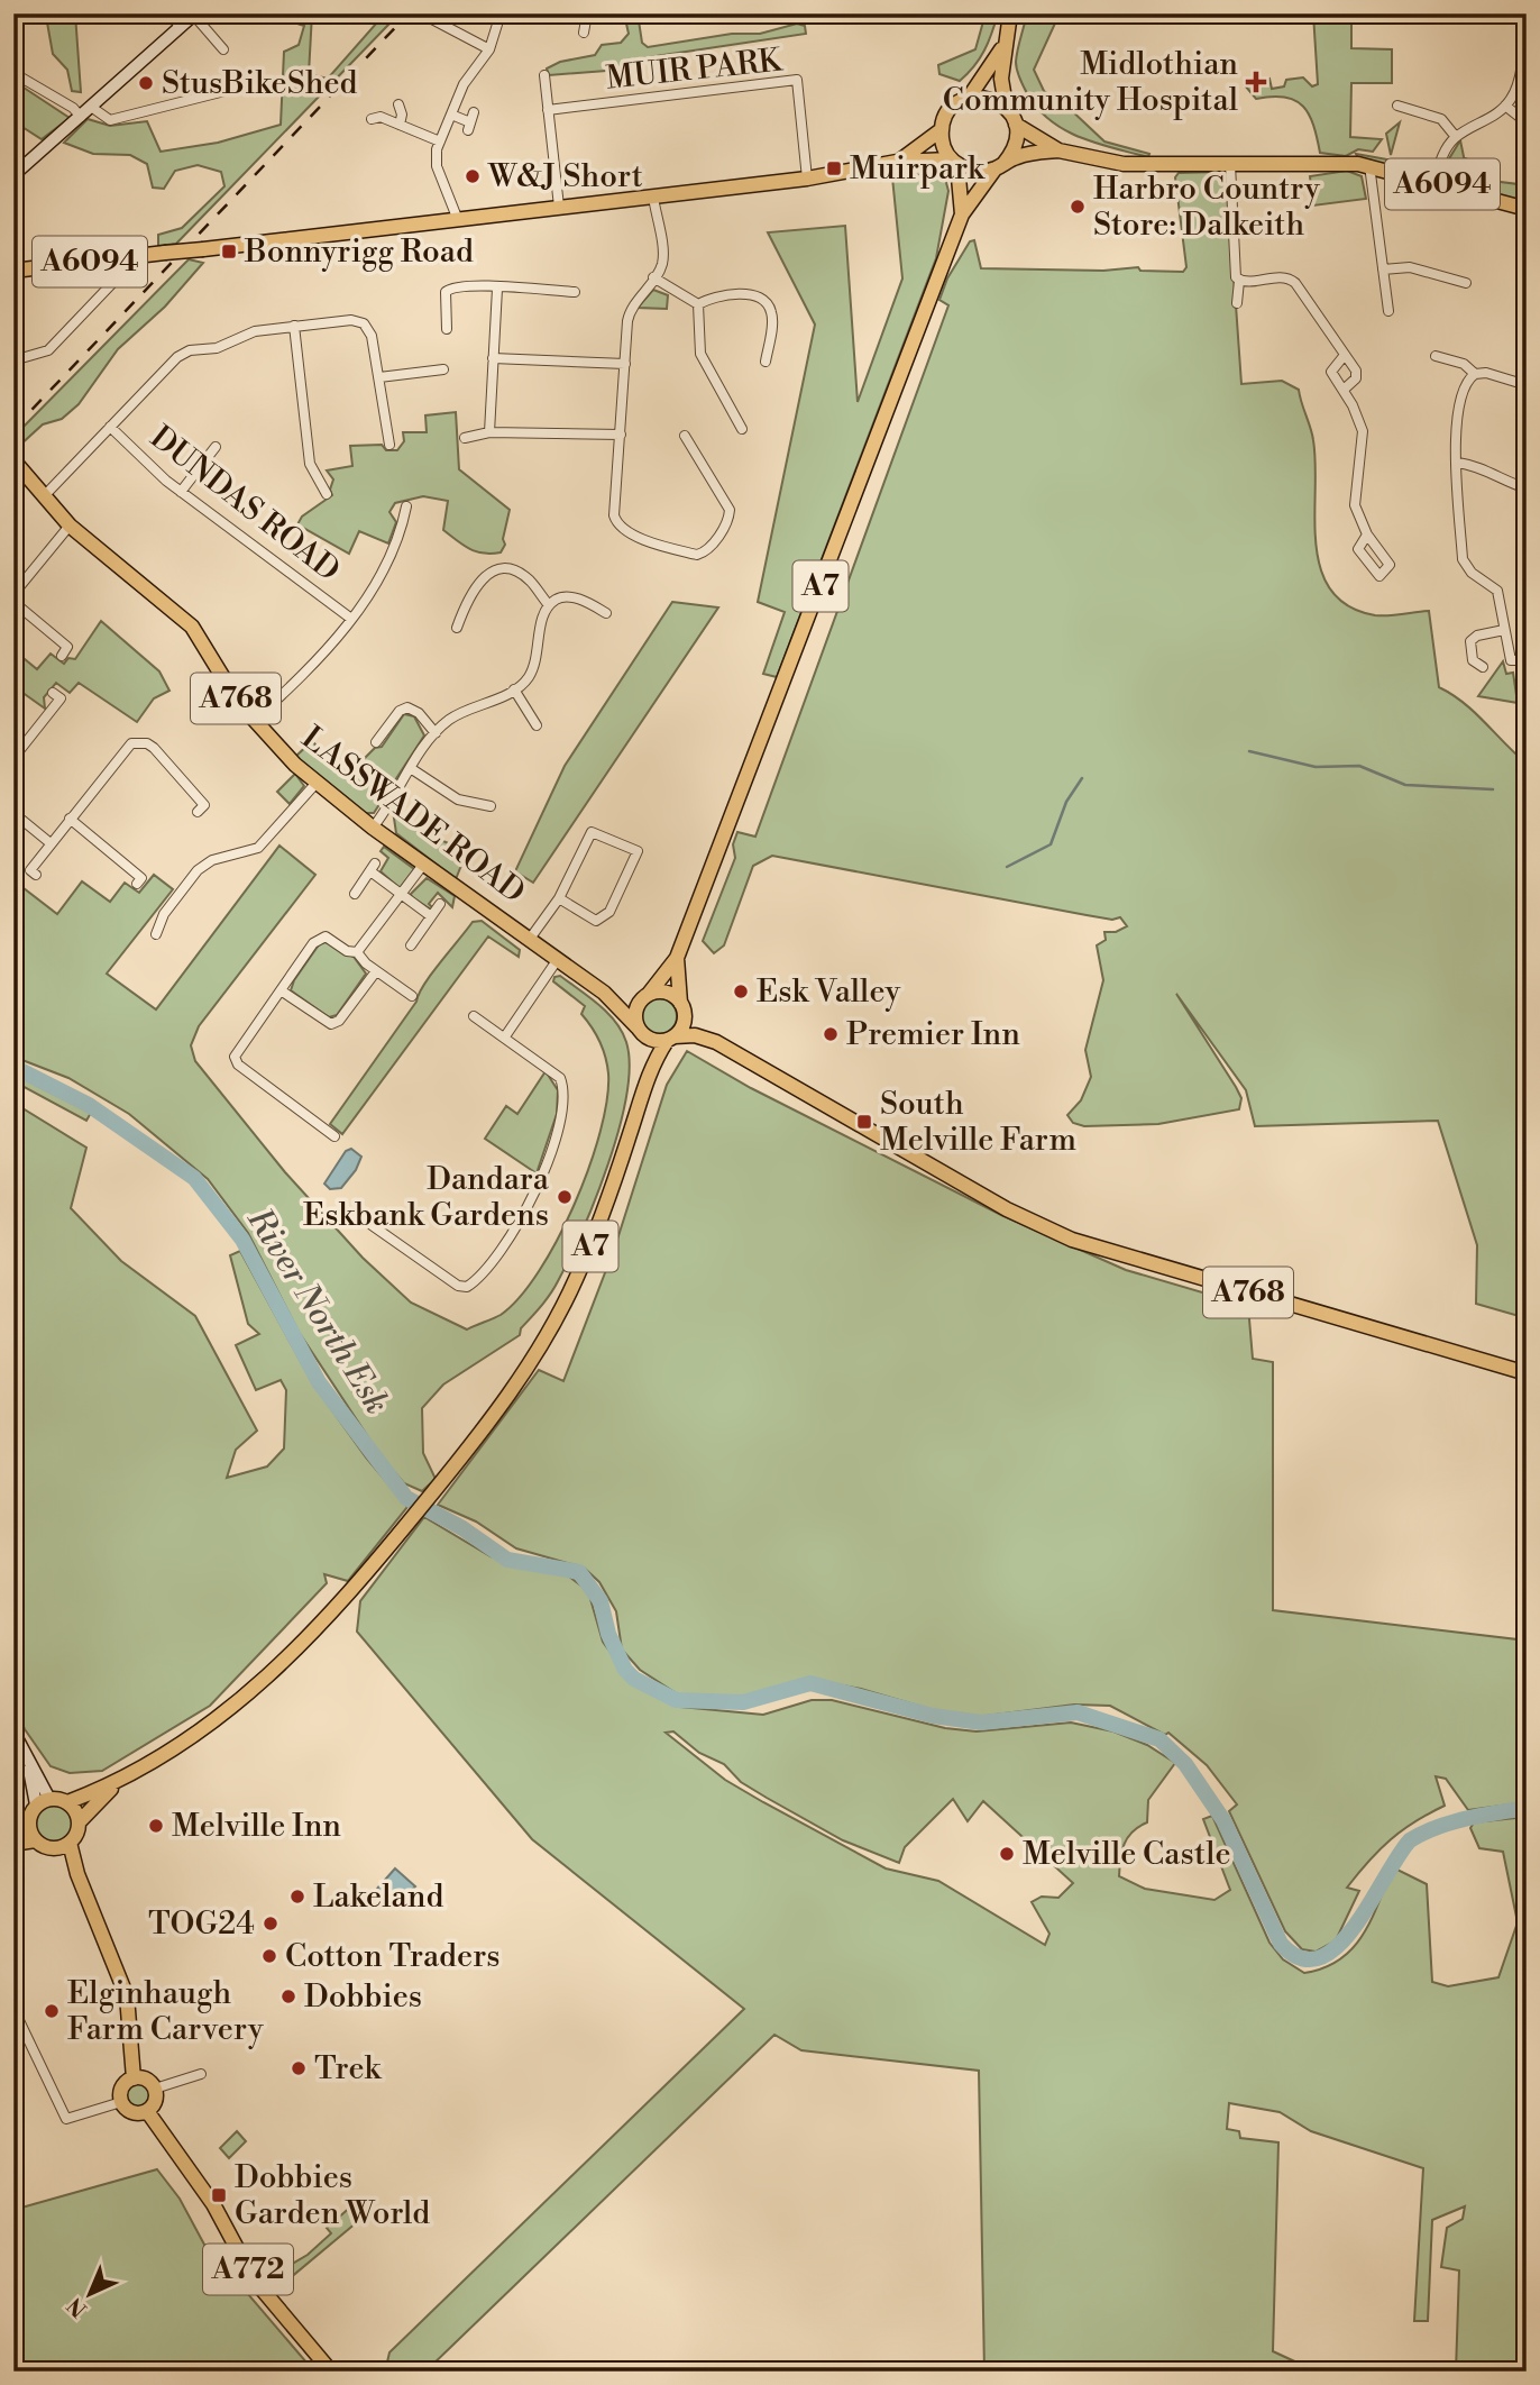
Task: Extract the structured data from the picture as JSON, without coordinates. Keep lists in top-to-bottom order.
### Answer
{
  "streets": {
    "main road": [
      "A6094",
      "A7",
      "A768",
      "LASSWADE ROAD",
      "A772"
    ],
    "street": ["MUIR PARK", "DUNDAS ROAD"]
  },
  "crossings": [
    ["MUIR PARK", "A6094"],
    ["A6094", "A7"],
    ["A7", "A768"],
    ["A7", "LASSWADE ROAD"],
    ["A768", "LASSWADE ROAD"]
  ],
  "water": ["River North Esk"],
  "places": {
    "health": ["Midlothian Community Hospital"],
    "other": [
      "StusBikeShed",
      "W&J Short",
      "Harbro Country Store: Dalkeith",
      "Esk Valley",
      "Premier Inn",
      "Dandara Eskbank Gardens",
      "Melville Inn",
      "Melville Castle",
      "Lakeland",
      "TOG24",
      "Cotton Traders",
      "Dobbies",
      "Elginhaugh Farm Carvery",
      "Trek"
    ],
    "transit": [
      "Muirpark",
      "Bonnyrigg Road",
      "South Melville Farm",
      "Dobbies Garden World"
    ]
  },
  "north": "bottom left"
}
